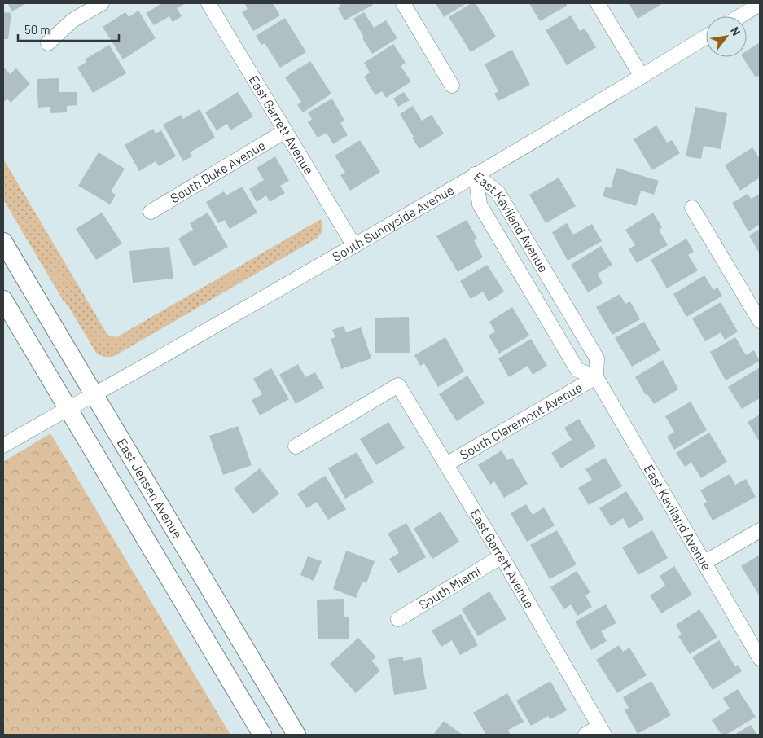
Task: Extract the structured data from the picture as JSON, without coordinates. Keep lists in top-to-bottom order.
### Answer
{
  "streets": {
    "main road": ["East Jensen Avenue"],
    "street": [
      "East Garrett Avenue",
      "South Duke Avenue",
      "South Sunnyside Avenue",
      "East Kaviland Avenue",
      "South Claremont Avenue",
      "South Miami"
    ]
  },
  "crossings": [
    ["East Garrett Avenue", "South Duke Avenue"],
    ["East Garrett Avenue", "South Sunnyside Avenue"],
    ["East Garrett Avenue", "South Claremont Avenue"],
    ["East Garrett Avenue", "South Miami"],
    ["South Sunnyside Avenue", "East Kaviland Avenue"],
    ["South Sunnyside Avenue", "East Jensen Avenue"],
    ["East Kaviland Avenue", "South Claremont Avenue"]
  ],
  "scale_bar": "50 m",
  "north": "top right"
}
